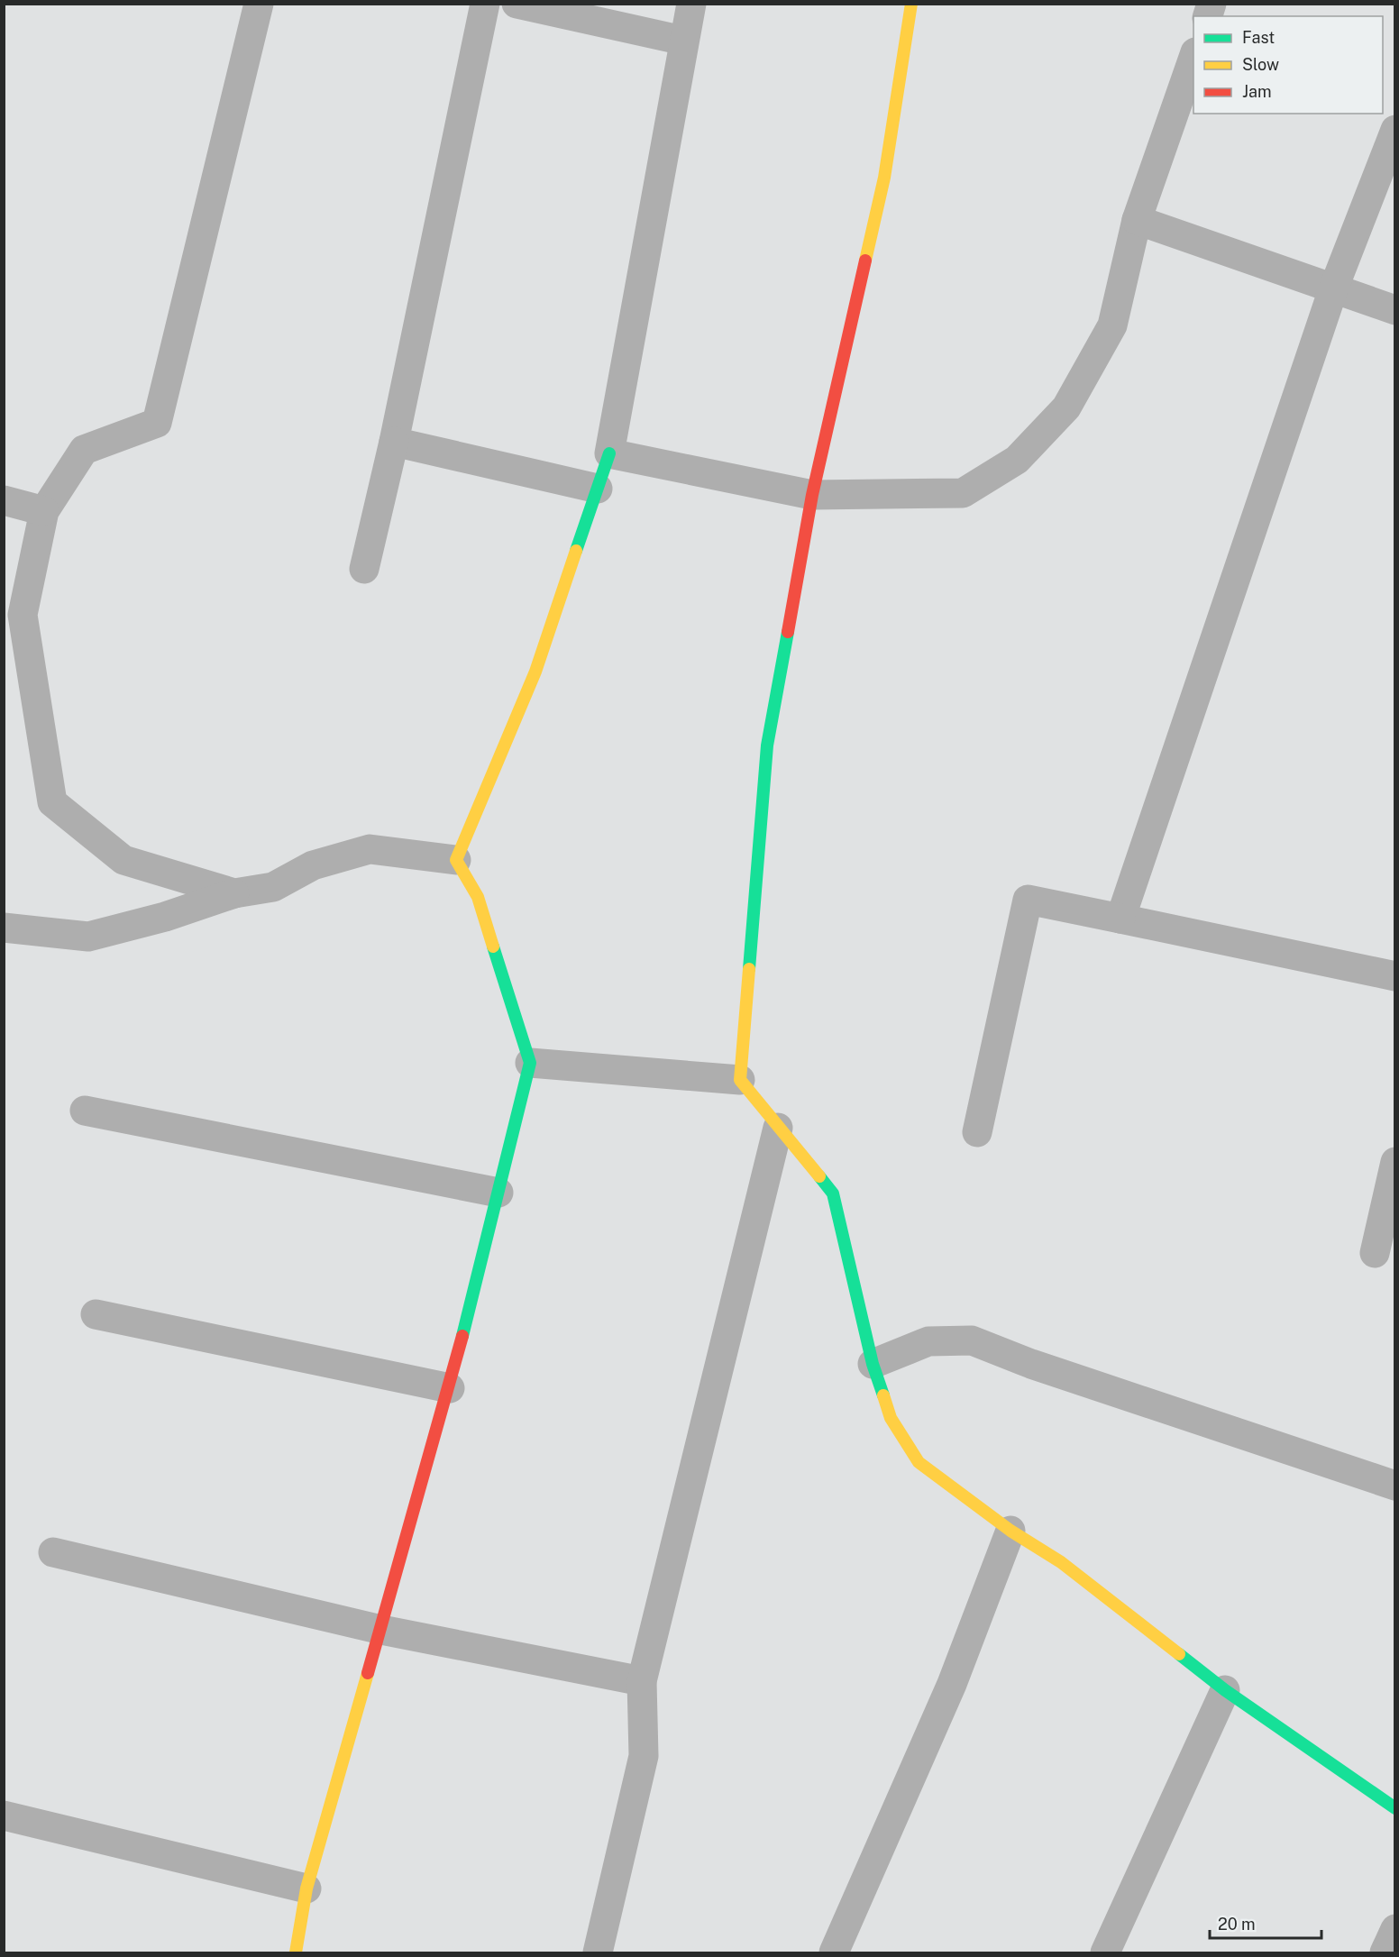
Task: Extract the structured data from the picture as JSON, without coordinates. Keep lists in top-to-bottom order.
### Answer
{
  "legend": ["Fast", "Slow", "Jam"],
  "scale_bar": "20 m"
}
